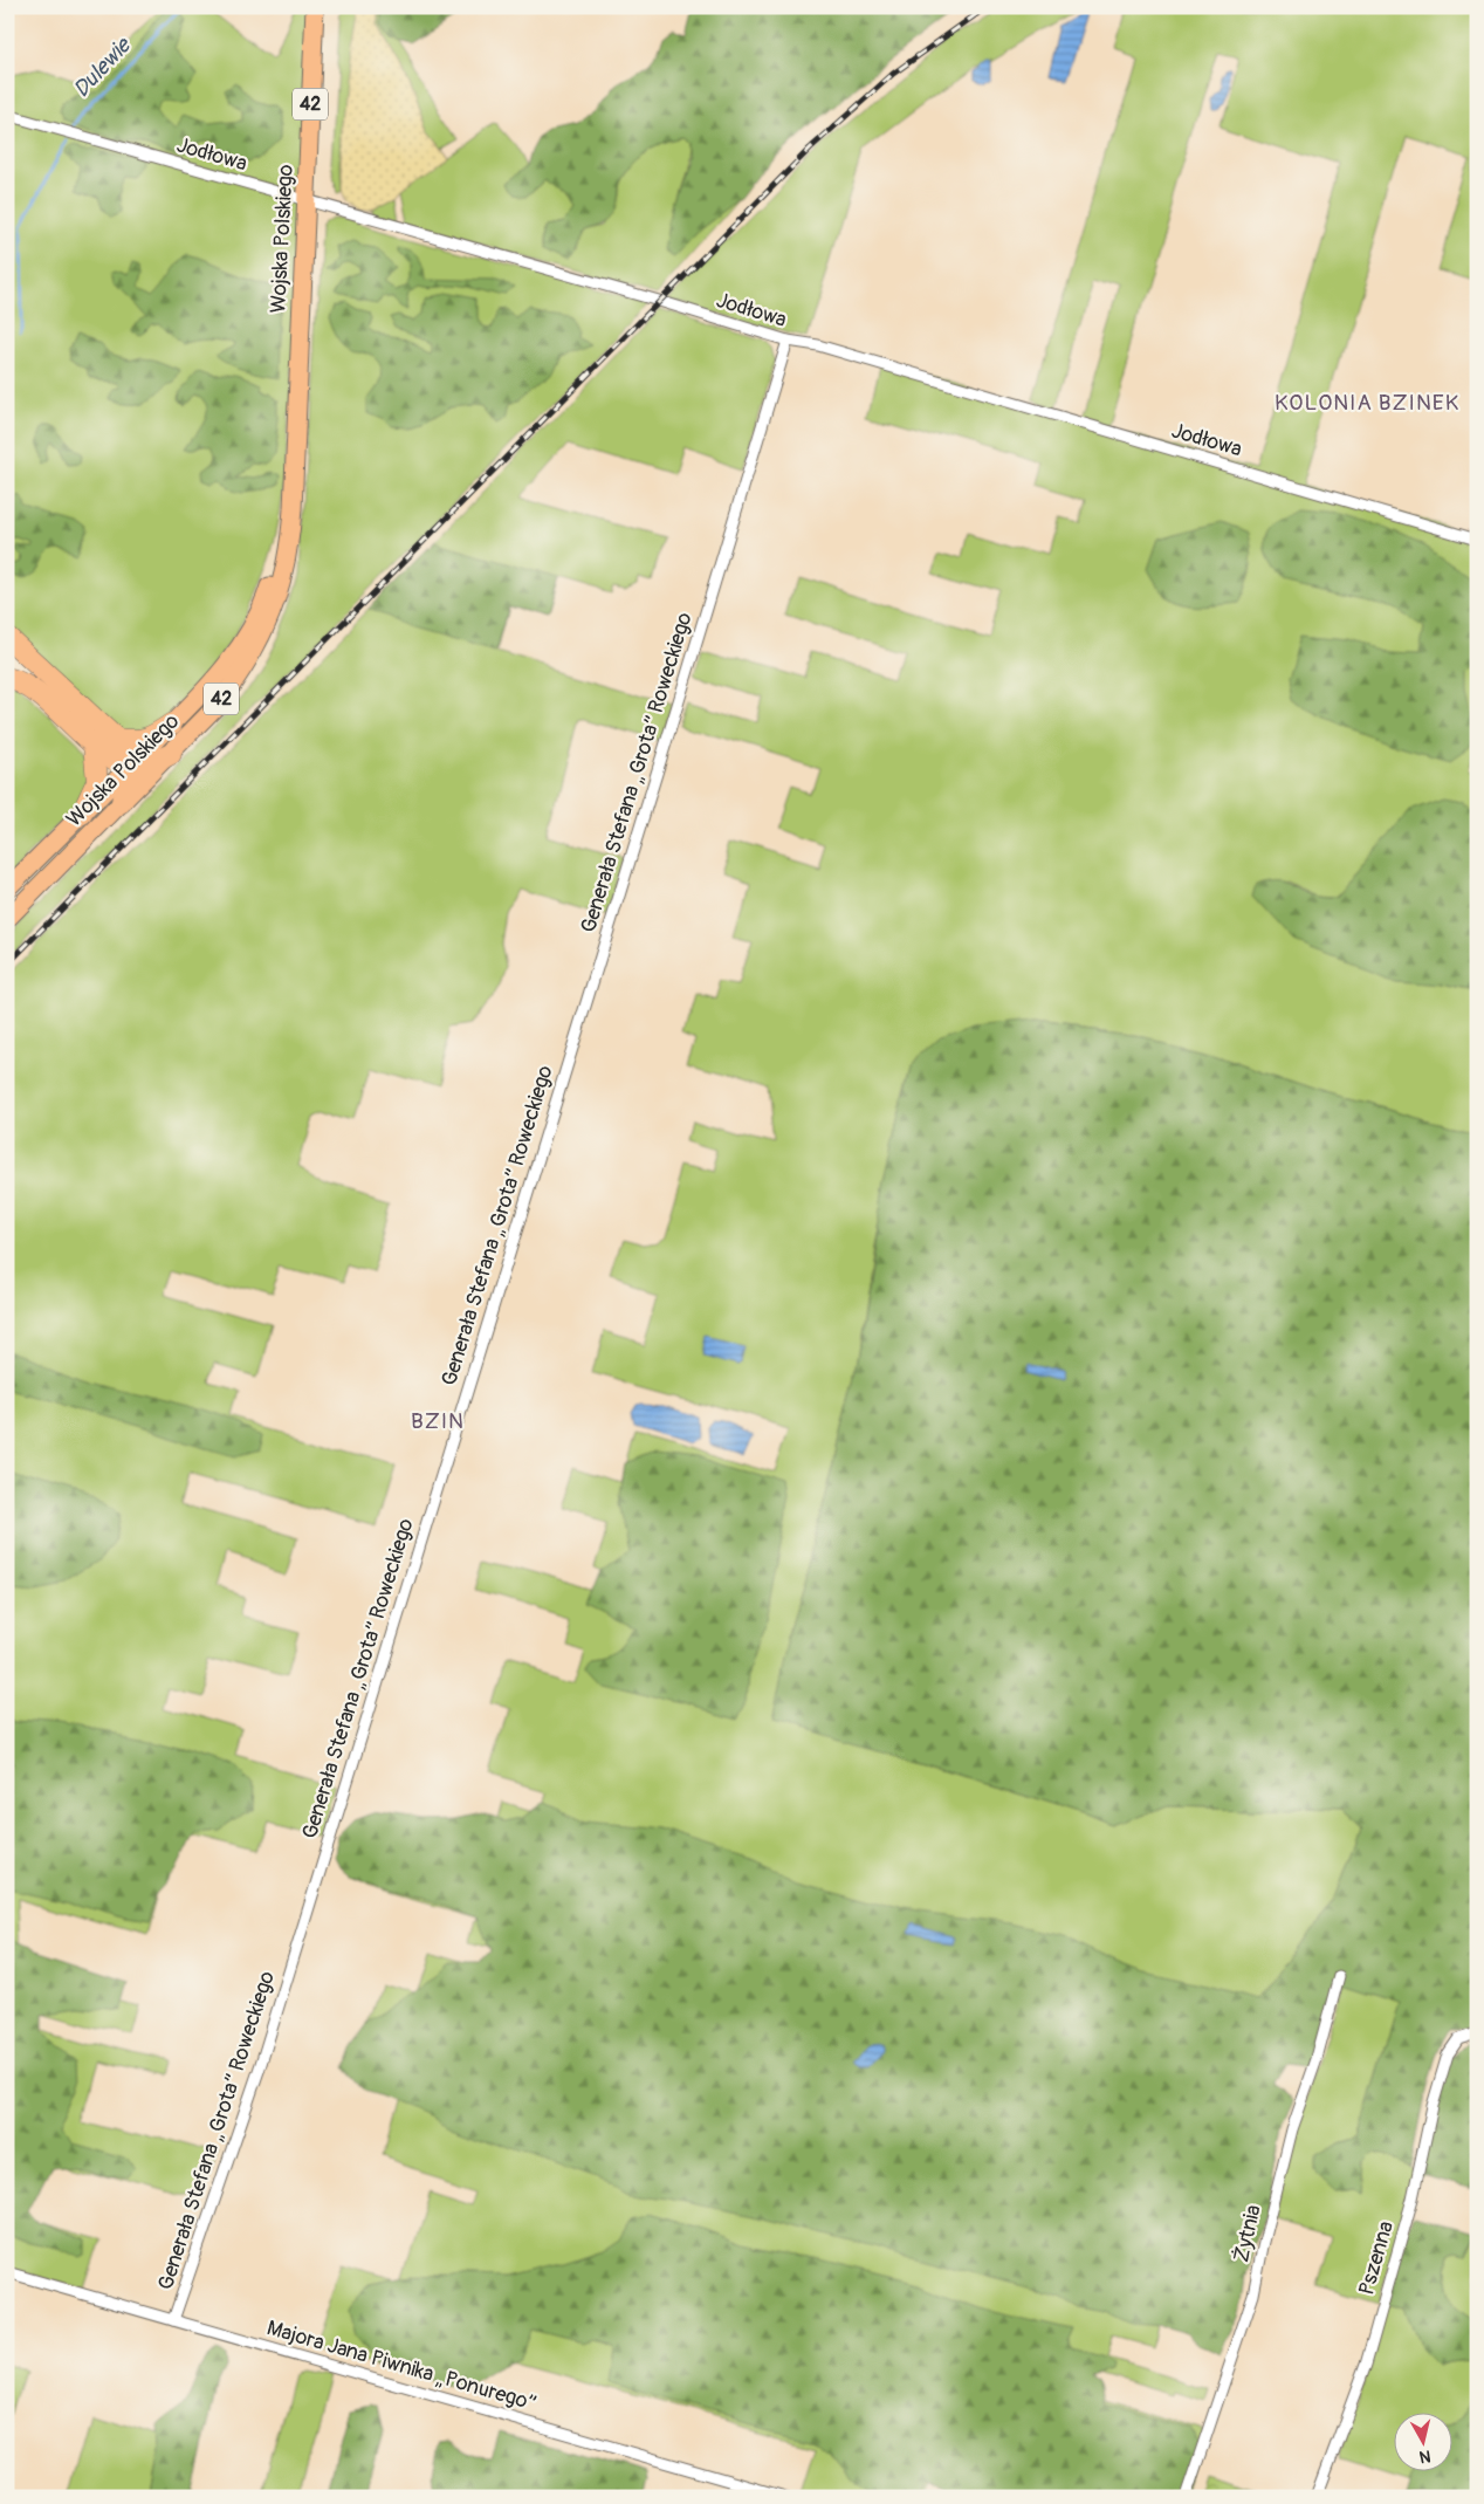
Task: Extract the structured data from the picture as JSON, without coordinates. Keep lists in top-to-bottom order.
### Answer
{
  "streets": {
    "main road": ["42", "Wojska Polskiego"],
    "street": [
      "Jodłowa",
      "Generała Stefana „Grota” Roweckiego",
      "Żytnia",
      "Pszenna",
      "Majora Jana Piwnika „Ponurego”"
    ]
  },
  "crossings": [
    ["Jodłowa", "Wojska Polskiego"],
    ["Jodłowa", "Generała Stefana „Grota” Roweckiego"],
    ["Generała Stefana „Grota” Roweckiego", "Majora Jana Piwnika „Ponurego”"]
  ],
  "districts": ["KOLONIA BZINEK", "BZIN"],
  "water": ["Dulewie"],
  "north": "bottom"
}
